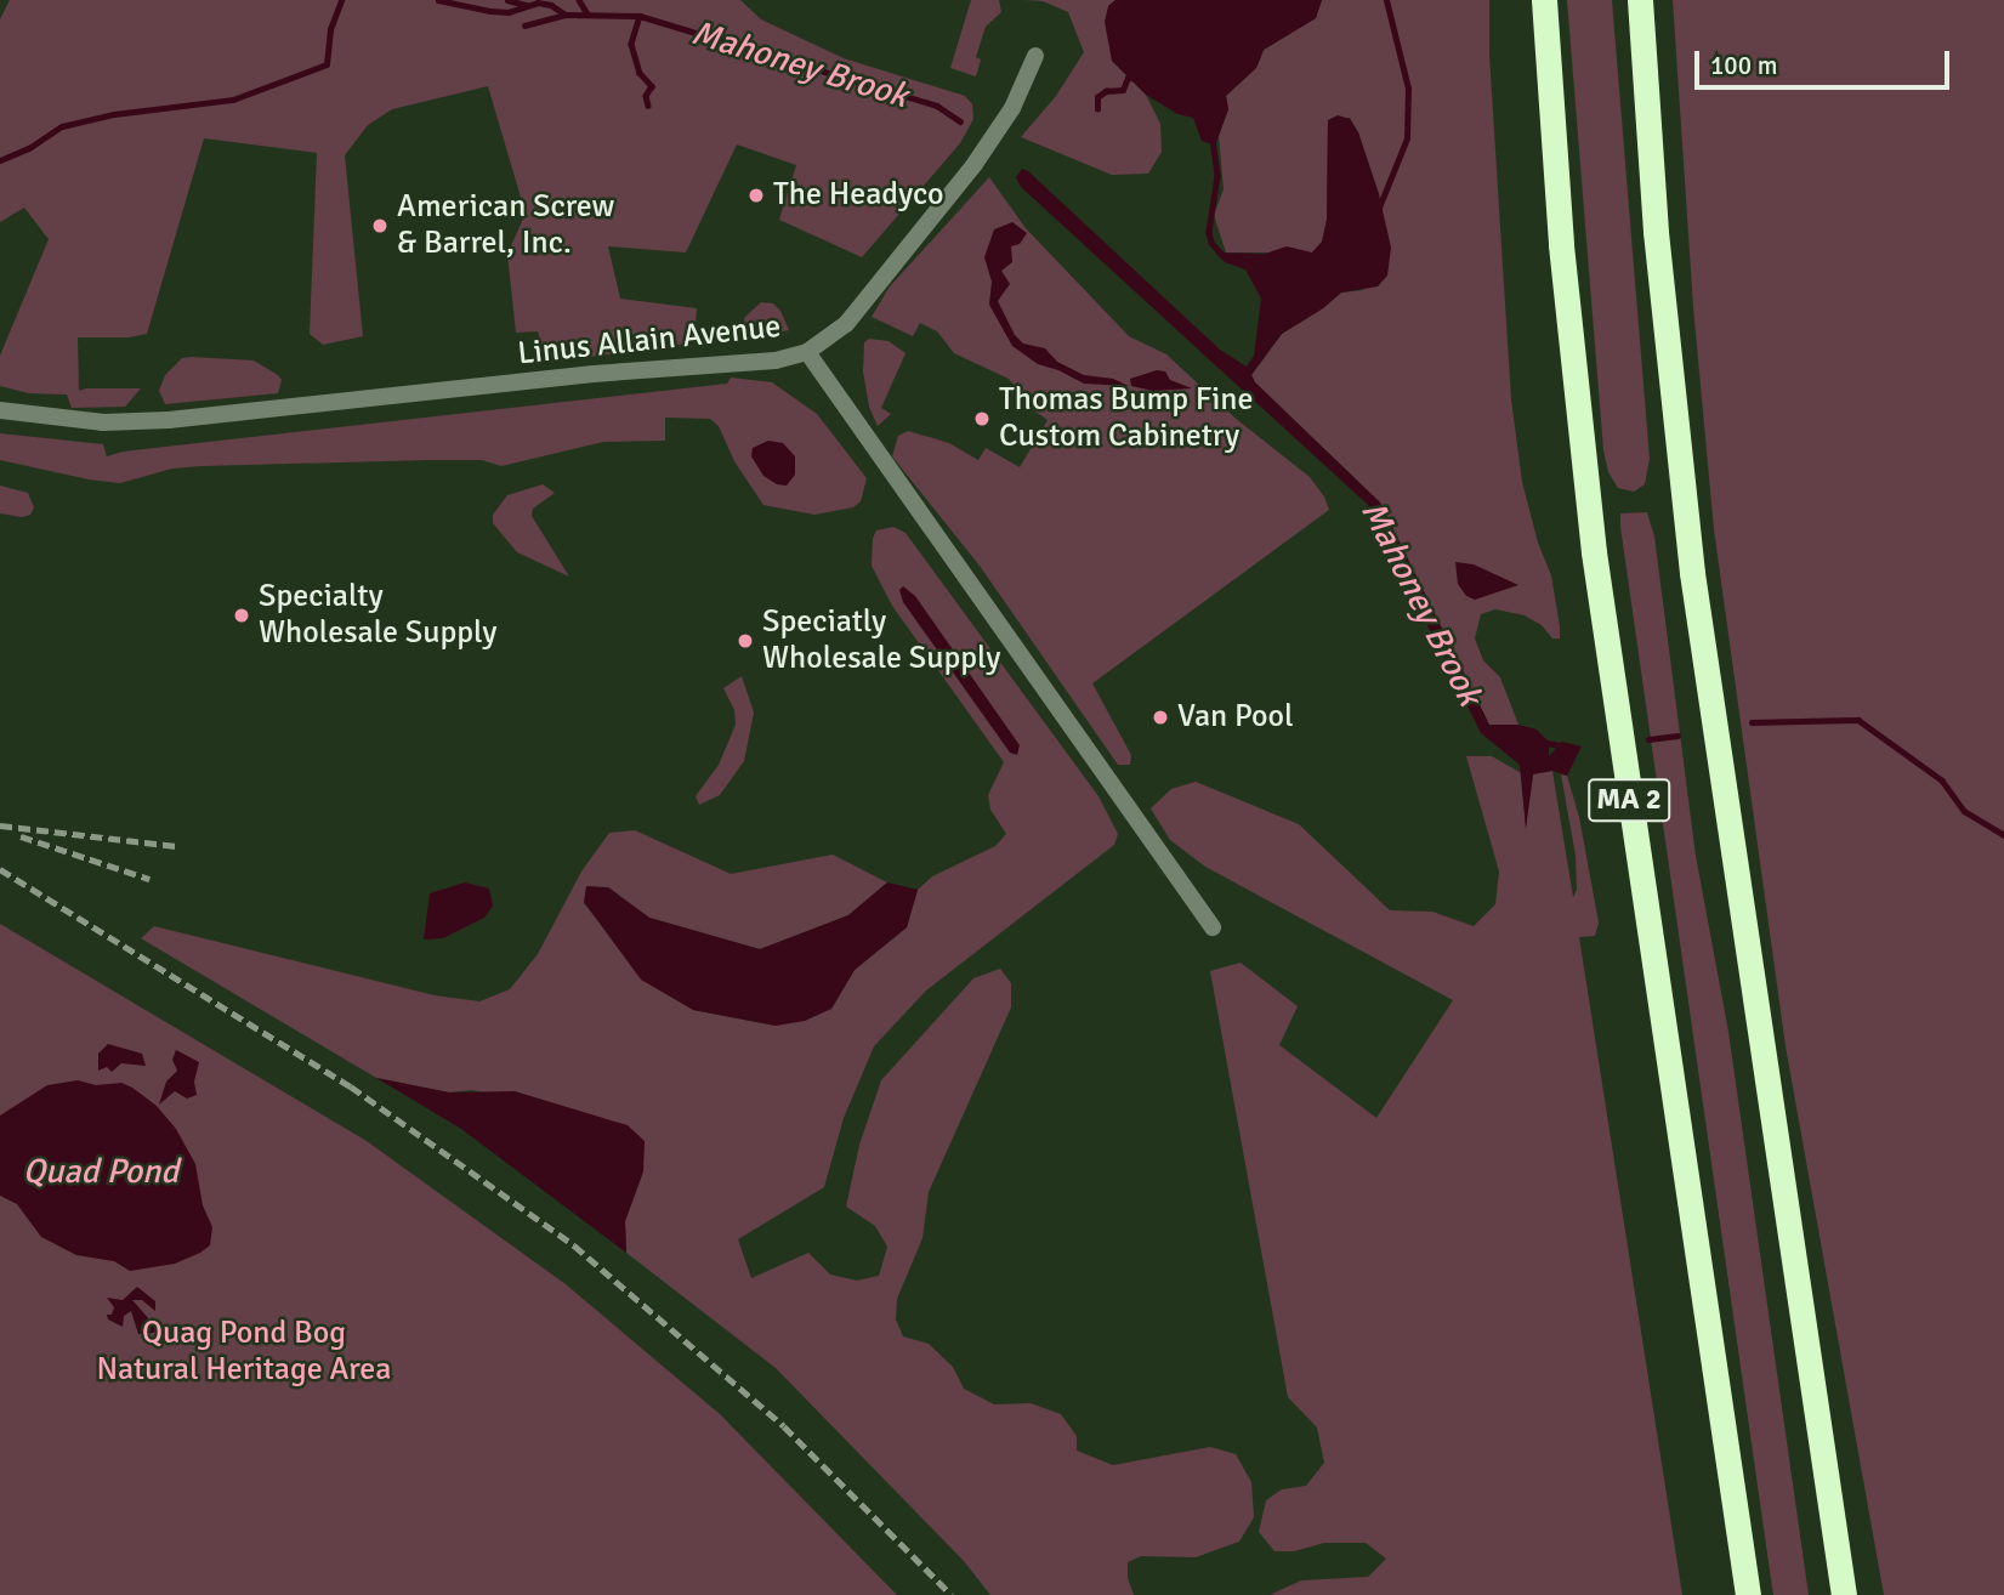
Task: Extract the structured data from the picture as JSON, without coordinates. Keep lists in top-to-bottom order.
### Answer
{
  "streets": {
    "highway": ["MA 2"],
    "street": ["Linus Allain Avenue"]
  },
  "water": ["Mahoney Brook", "Quad Pond"],
  "parks": ["Quag Pond Bog Natural Heritage Area"],
  "places": [
    "The Headyco",
    "American Screw & Barrel, Inc.",
    "Thomas Bump Fine Custom Cabinetry",
    "Specialty Wholesale Supply",
    "Speciatly Wholesale Supply",
    "Van Pool"
  ],
  "scale_bar": "100 m"
}
